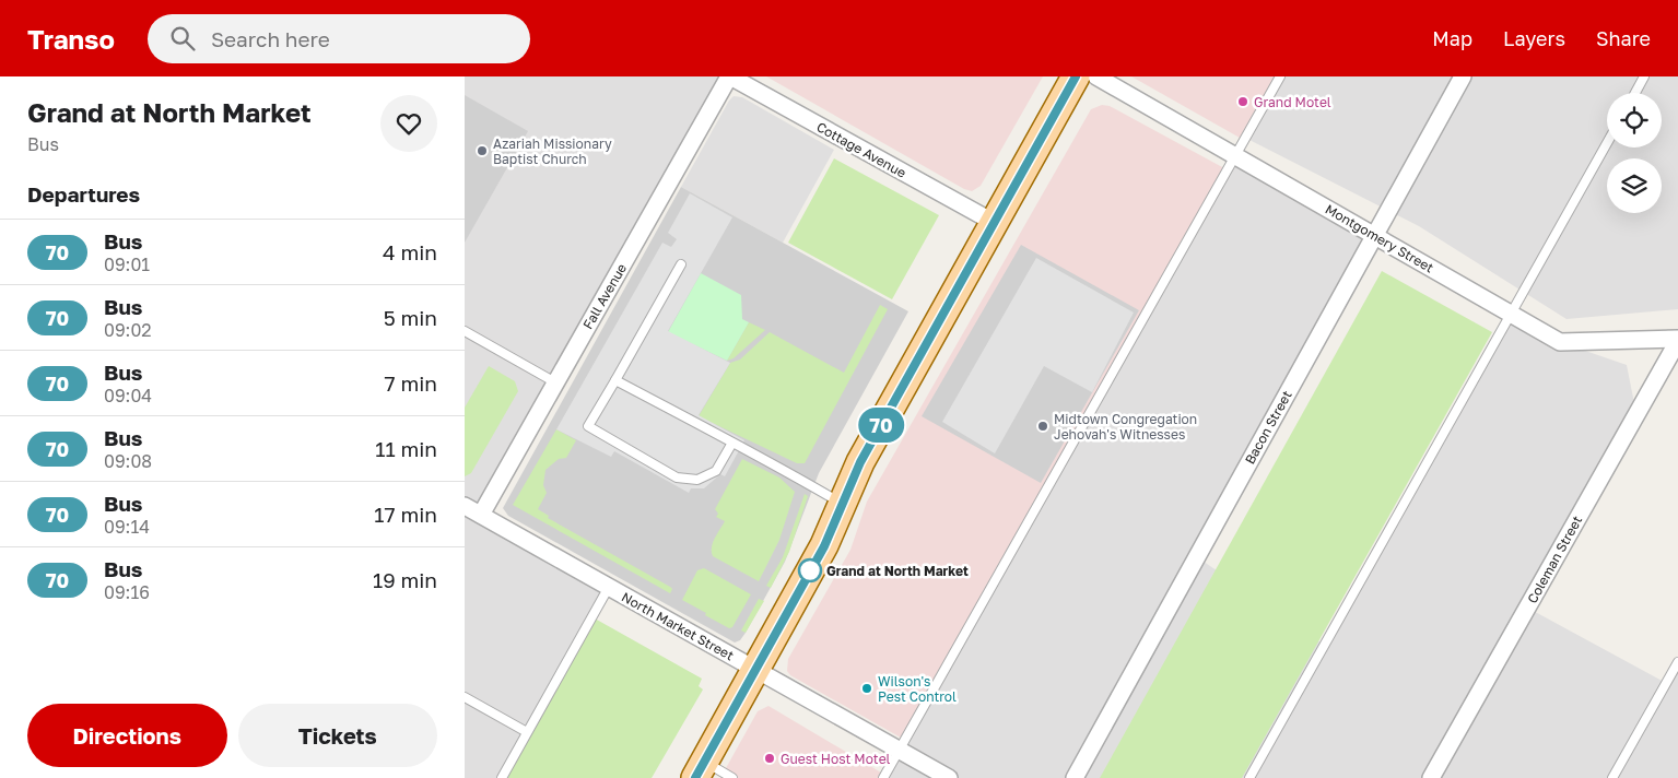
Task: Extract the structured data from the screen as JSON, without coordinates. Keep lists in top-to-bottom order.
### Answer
{
  "streets": {
    "street": [
      "Cottage Avenue",
      "Montgomery Street",
      "Fall Avenue",
      "Bacon Street",
      "Coleman Street",
      "North Market Street"
    ]
  },
  "crossings": [
    ["Cottage Avenue", "Fall Avenue"],
    ["Montgomery Street", "Bacon Street"],
    ["Montgomery Street", "Coleman Street"],
    ["Fall Avenue", "North Market Street"]
  ],
  "places": [
    "Grand Motel",
    "Azariah Missionary Baptist Church",
    "Midtown Congregation Jehovah's Witnesses",
    "Grand at North Market",
    "Wilson's Pest Control",
    "Guest Host Motel"
  ],
  "lines": ["bus line 70"],
  "page": {
    "header": "Transo",
    "search": "Search here",
    "nav": ["Map", "Layers", "Share"],
    "heading": [
      ["Grand at North Market", "Bus"],
      "Departures"
    ],
    "on_map": "70",
    "list": [
      {
        "mark": "70",
        "name": "Bus",
        "note": "09:01",
        "value": "4 min"
      },
      {
        "mark": "70",
        "name": "Bus",
        "note": "09:02",
        "value": "5 min"
      },
      {
        "mark": "70",
        "name": "Bus",
        "note": "09:04",
        "value": "7 min"
      },
      {
        "mark": "70",
        "name": "Bus",
        "note": "09:08",
        "value": "11 min"
      },
      {
        "mark": "70",
        "name": "Bus",
        "note": "09:14",
        "value": "17 min"
      },
      {
        "mark": "70",
        "name": "Bus",
        "note": "09:16",
        "value": "19 min"
      }
    ],
    "buttons": ["Directions", "Tickets"]
  }
}
